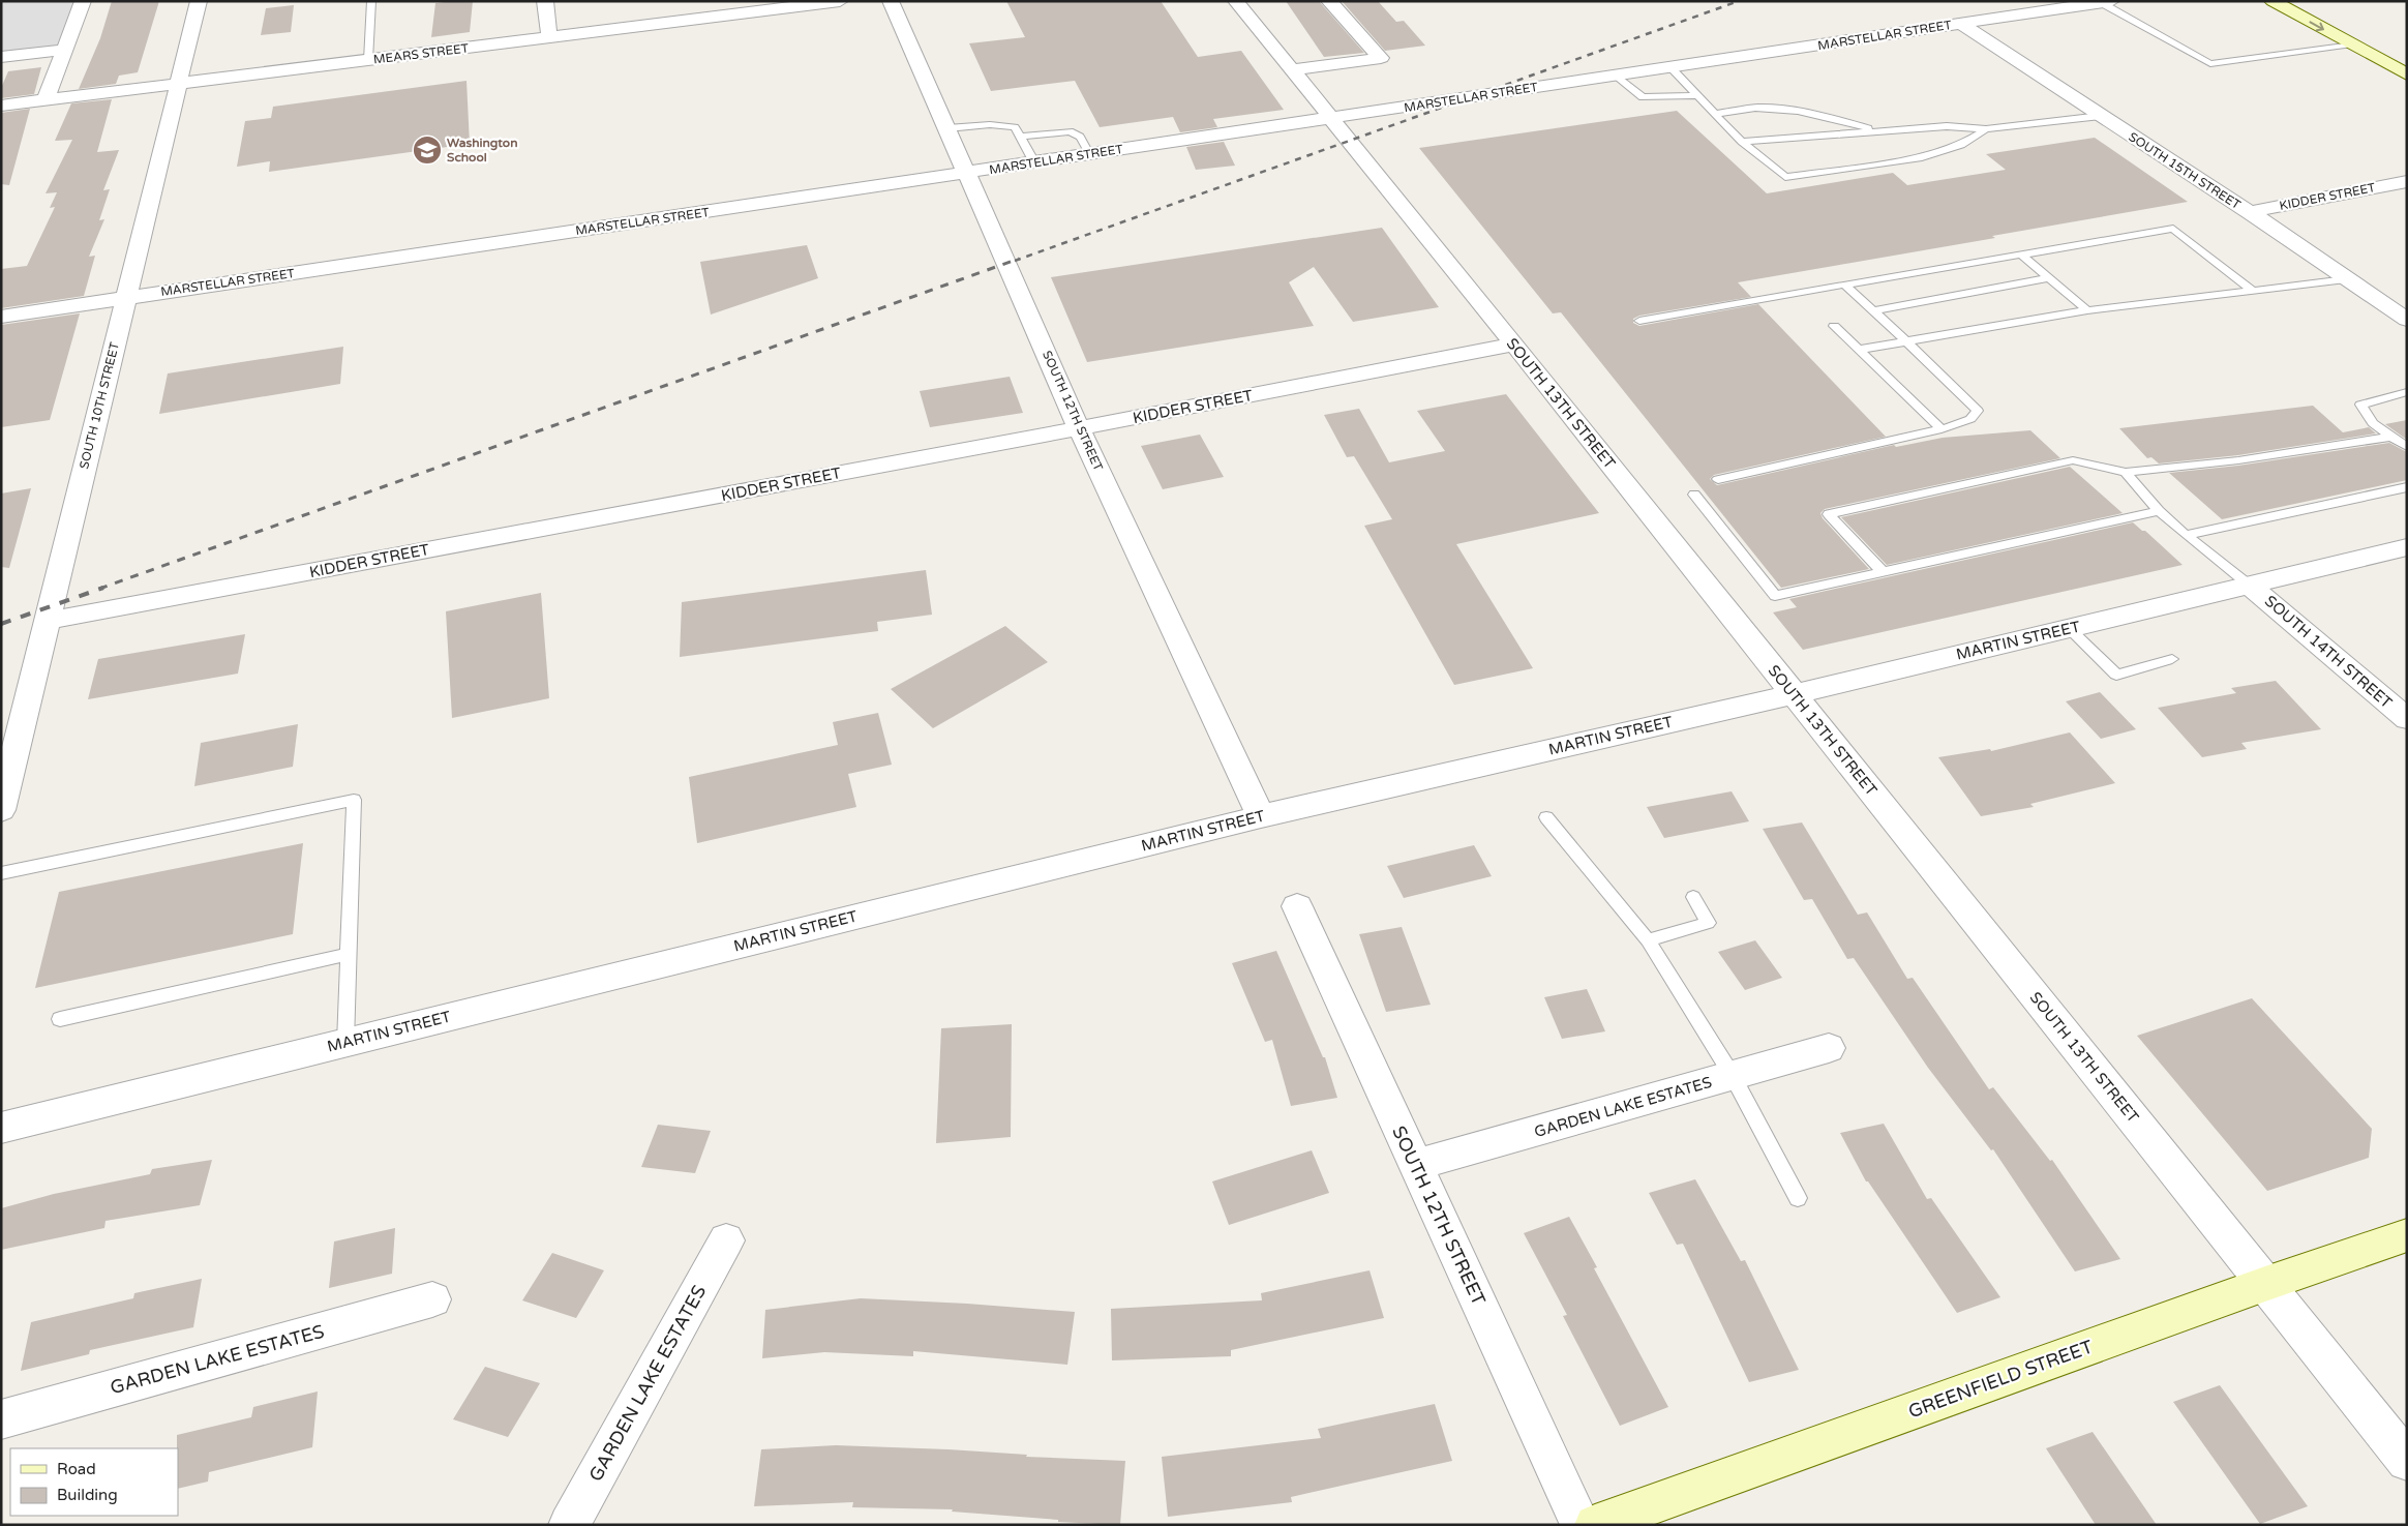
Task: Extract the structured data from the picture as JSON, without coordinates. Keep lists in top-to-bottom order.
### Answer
{
  "streets": {
    "main road": ["GREENFIELD STREET"],
    "street": [
      "MARSTELLAR STREET",
      "MEARS STREET",
      "SOUTH 15TH STREET",
      "KIDDER STREET",
      "SOUTH 13TH STREET",
      "SOUTH 10TH STREET",
      "SOUTH 12TH STREET",
      "MARTIN STREET",
      "SOUTH 14TH STREET",
      "GARDEN LAKE ESTATES"
    ]
  },
  "crossings": [
    ["MARSTELLAR STREET", "SOUTH 15TH STREET"],
    ["MARSTELLAR STREET", "SOUTH 13TH STREET"],
    ["MARSTELLAR STREET", "SOUTH 10TH STREET"],
    ["MARSTELLAR STREET", "SOUTH 12TH STREET"],
    ["MEARS STREET", "SOUTH 10TH STREET"],
    ["SOUTH 15TH STREET", "KIDDER STREET"],
    ["KIDDER STREET", "SOUTH 13TH STREET"],
    ["KIDDER STREET", "SOUTH 10TH STREET"],
    ["KIDDER STREET", "SOUTH 12TH STREET"],
    ["SOUTH 13TH STREET", "MARTIN STREET"],
    ["SOUTH 13TH STREET", "GREENFIELD STREET"],
    ["SOUTH 12TH STREET", "MARTIN STREET"],
    ["SOUTH 12TH STREET", "GARDEN LAKE ESTATES"],
    ["MARTIN STREET", "SOUTH 14TH STREET"]
  ],
  "places": {
    "school or university": ["Washington School"]
  },
  "legend": ["Road", "Building"]
}
